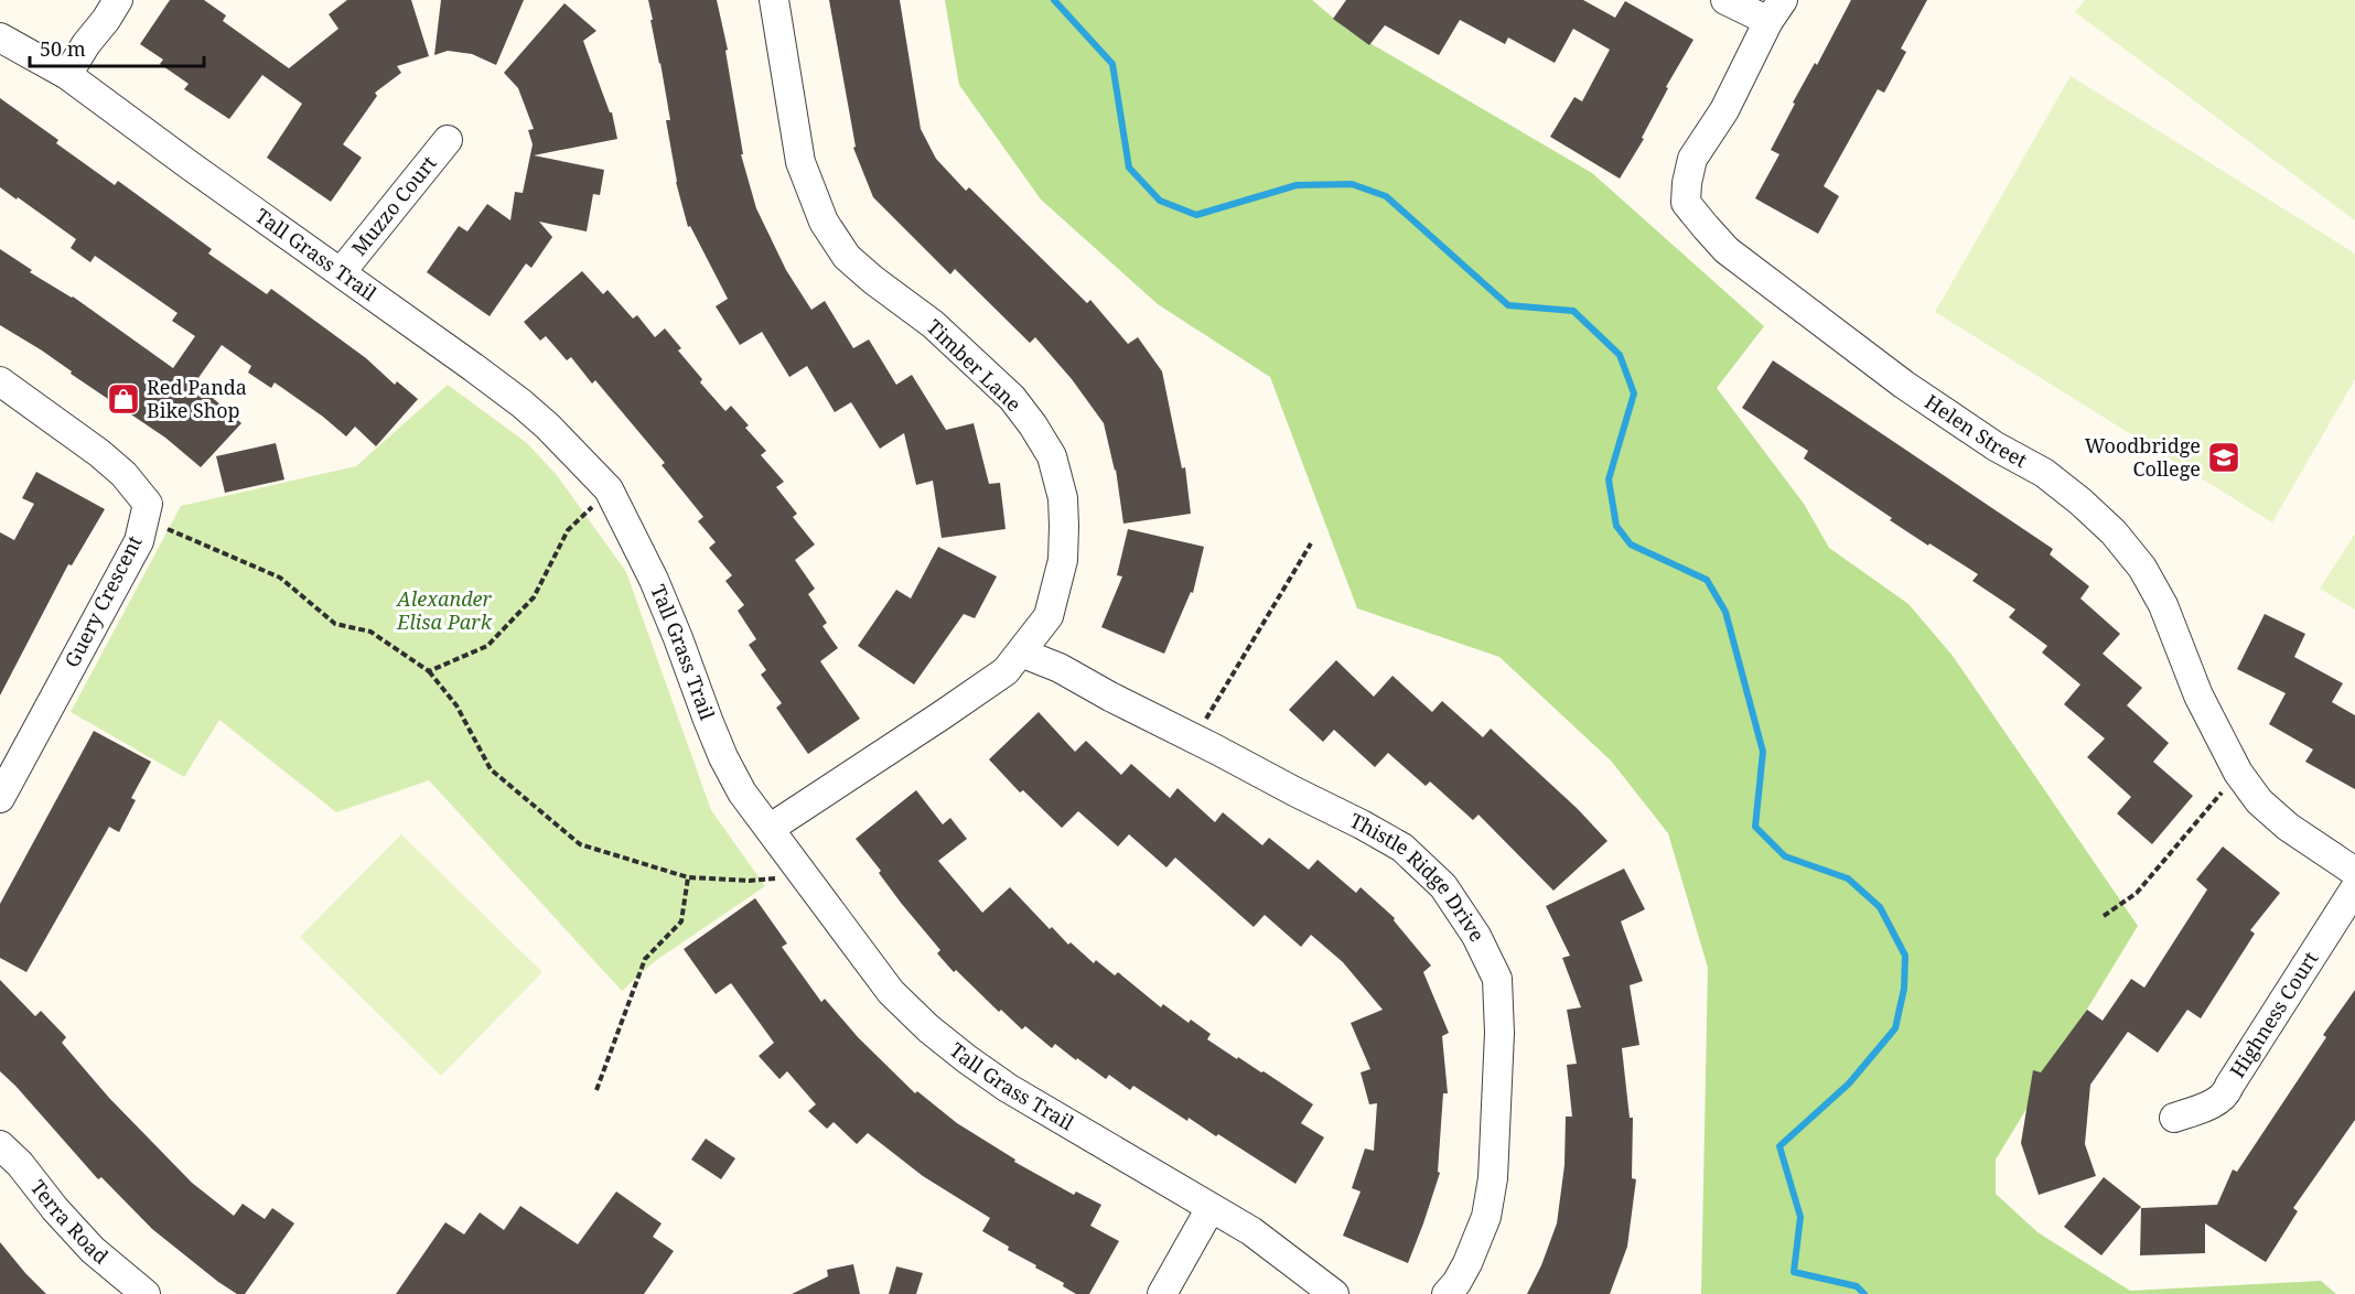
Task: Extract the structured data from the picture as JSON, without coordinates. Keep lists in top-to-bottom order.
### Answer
{
  "streets": {
    "street": [
      "Muzzo Court",
      "Tall Grass Trail",
      "Timber Lane",
      "Helen Street",
      "Guery Crescent",
      "Thistle Ridge Drive",
      "Highness Court",
      "Terra Road"
    ]
  },
  "crossings": [
    ["Muzzo Court", "Tall Grass Trail"],
    ["Tall Grass Trail", "Timber Lane"],
    ["Timber Lane", "Thistle Ridge Drive"]
  ],
  "parks": ["Alexander Elisa Park"],
  "places": {
    "shop": ["Red Panda Bike Shop"],
    "school or university": ["Woodbridge College"]
  },
  "scale_bar": "50 m"
}
